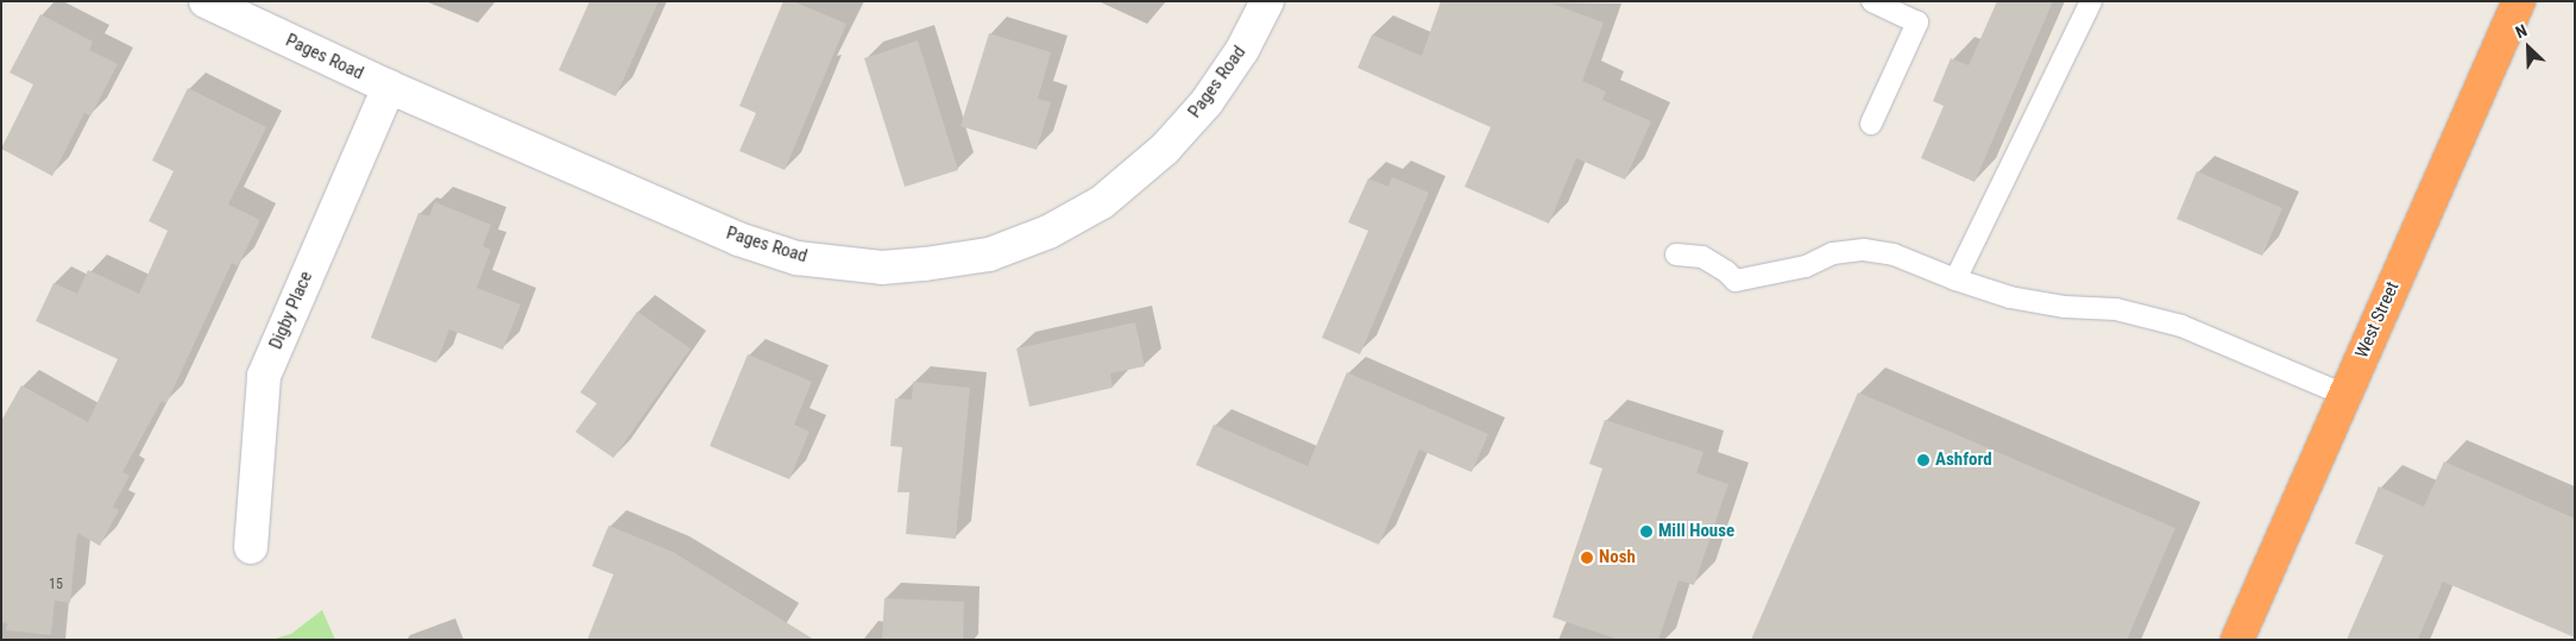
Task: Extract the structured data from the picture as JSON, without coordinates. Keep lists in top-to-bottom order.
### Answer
{
  "streets": {
    "highway": ["West Street"],
    "street": ["Pages Road", "Digby Place"]
  },
  "crossings": [
    ["Pages Road", "Digby Place"]
  ],
  "places": ["Ashford", "Mill House", "Nosh"],
  "house_numbers": ["15"],
  "north": "top left"
}
